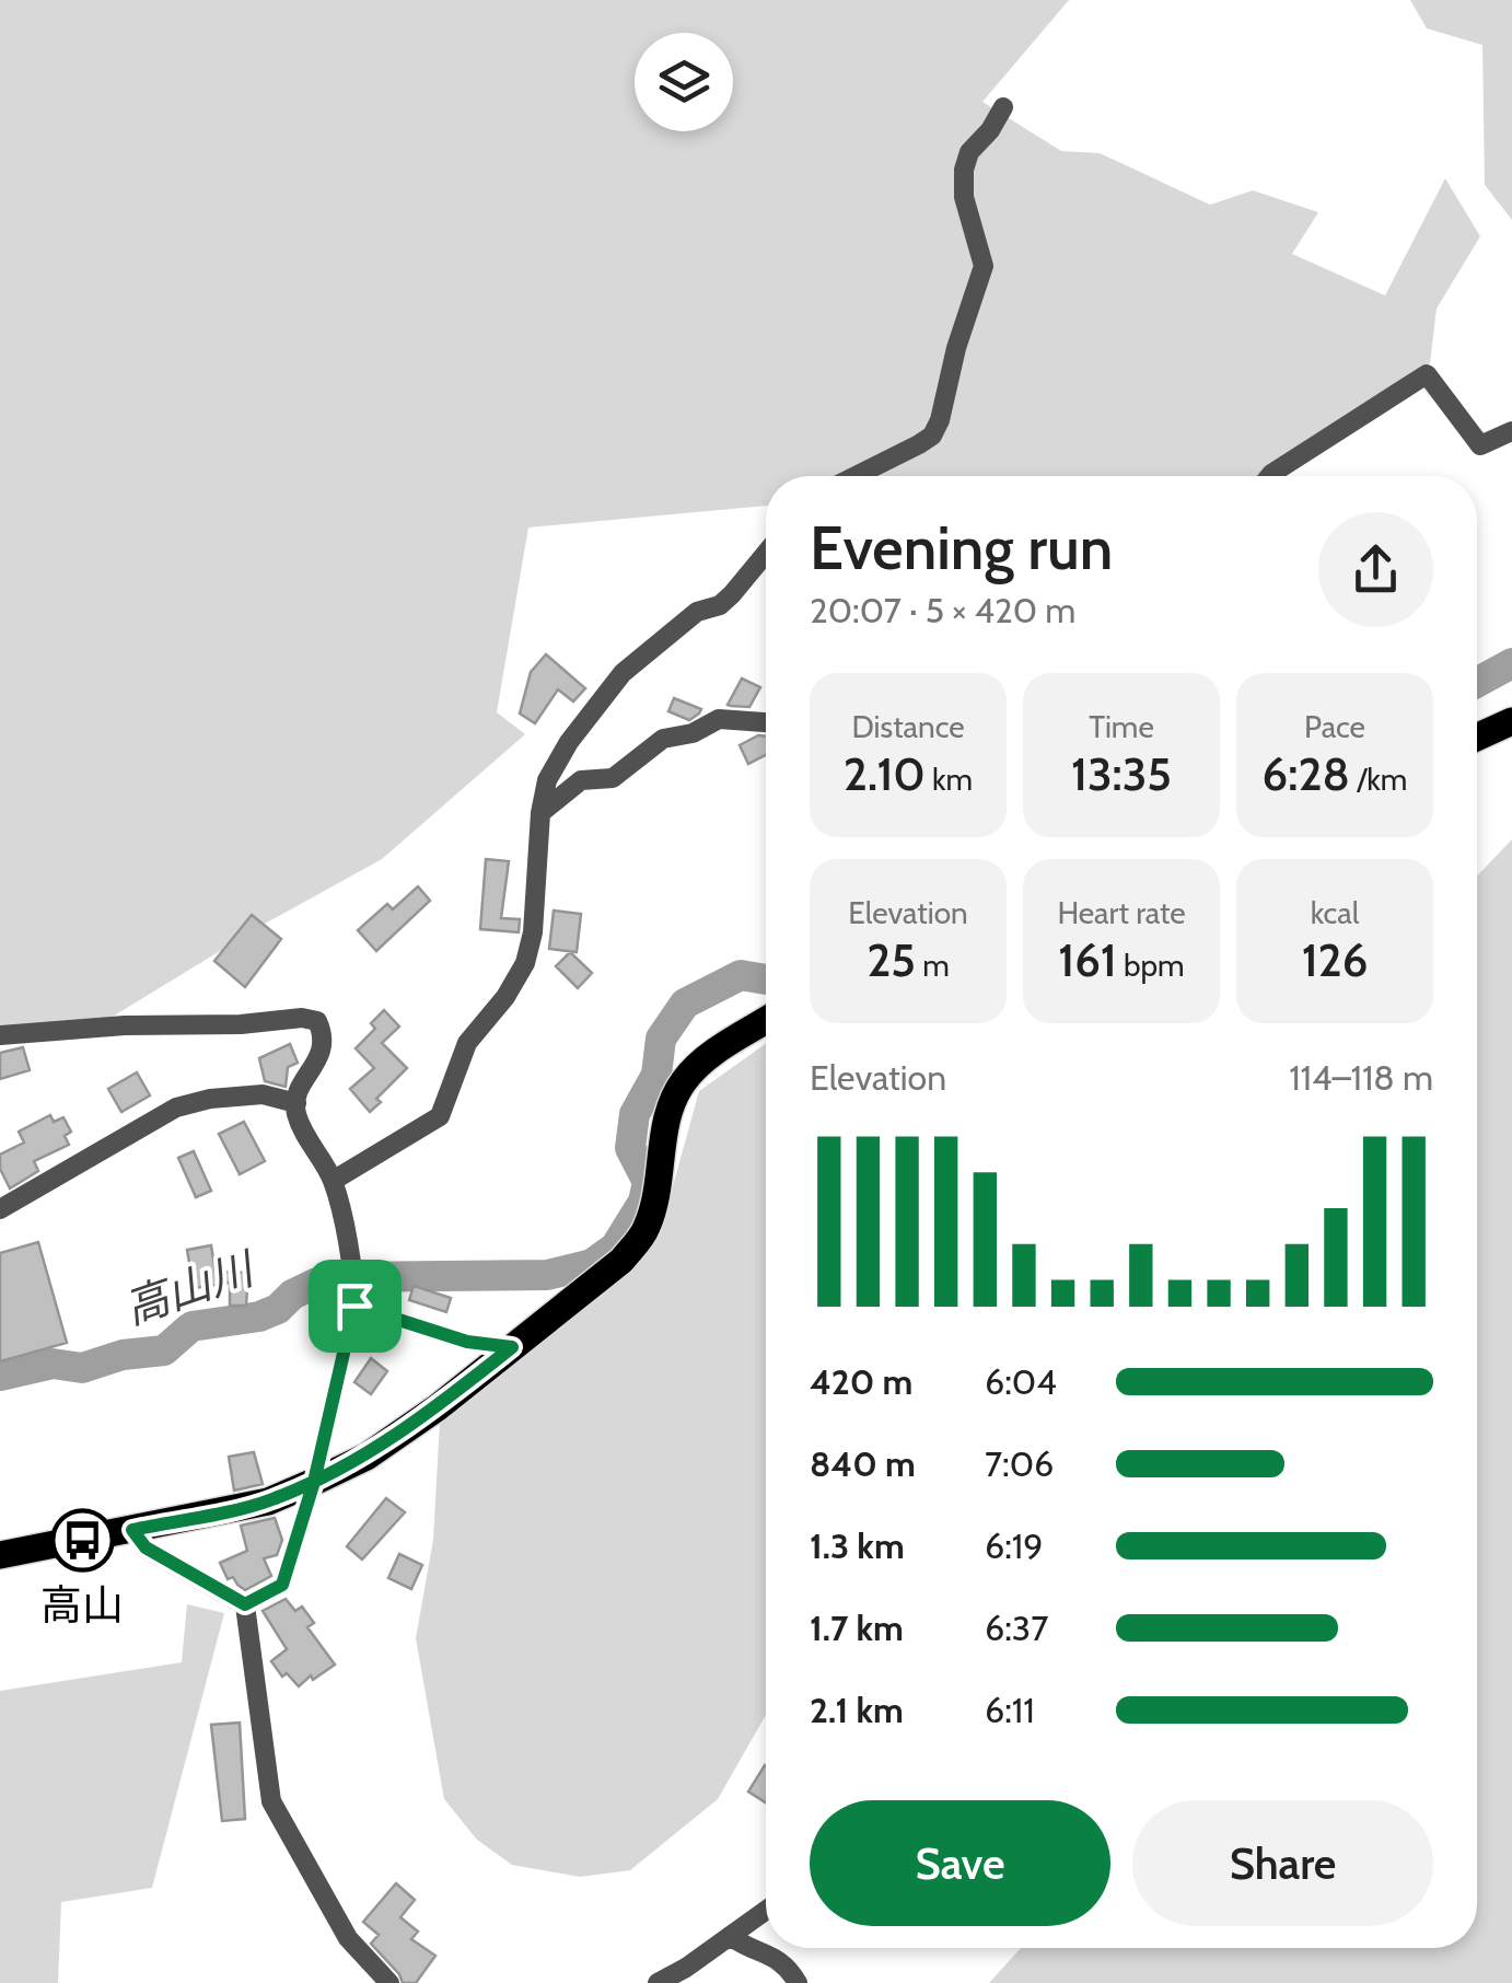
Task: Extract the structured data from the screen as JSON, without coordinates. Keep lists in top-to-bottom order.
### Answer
{
  "water": ["高山川"],
  "places": {
    "bus stop": ["高山"]
  },
  "page": {
    "heading": ["Evening run", "20:07 · 5 × 420 m"],
    "stats": [
      ["Distance", "2.10 km"],
      ["Time", "13:35"],
      ["Pace", "6:28 /km"],
      ["Elevation", "25 m"],
      ["Heart rate", "161 bpm"],
      ["kcal", "126"]
    ],
    "chart": ["Elevation", "114–118 m"],
    "list": [
      {
        "name": "420 m",
        "note": "6:04"
      },
      {
        "name": "840 m",
        "note": "7:06"
      },
      {
        "name": "1.3 km",
        "note": "6:19"
      },
      {
        "name": "1.7 km",
        "note": "6:37"
      },
      {
        "name": "2.1 km",
        "note": "6:11"
      }
    ],
    "buttons": ["Save", "Share"]
  }
}
